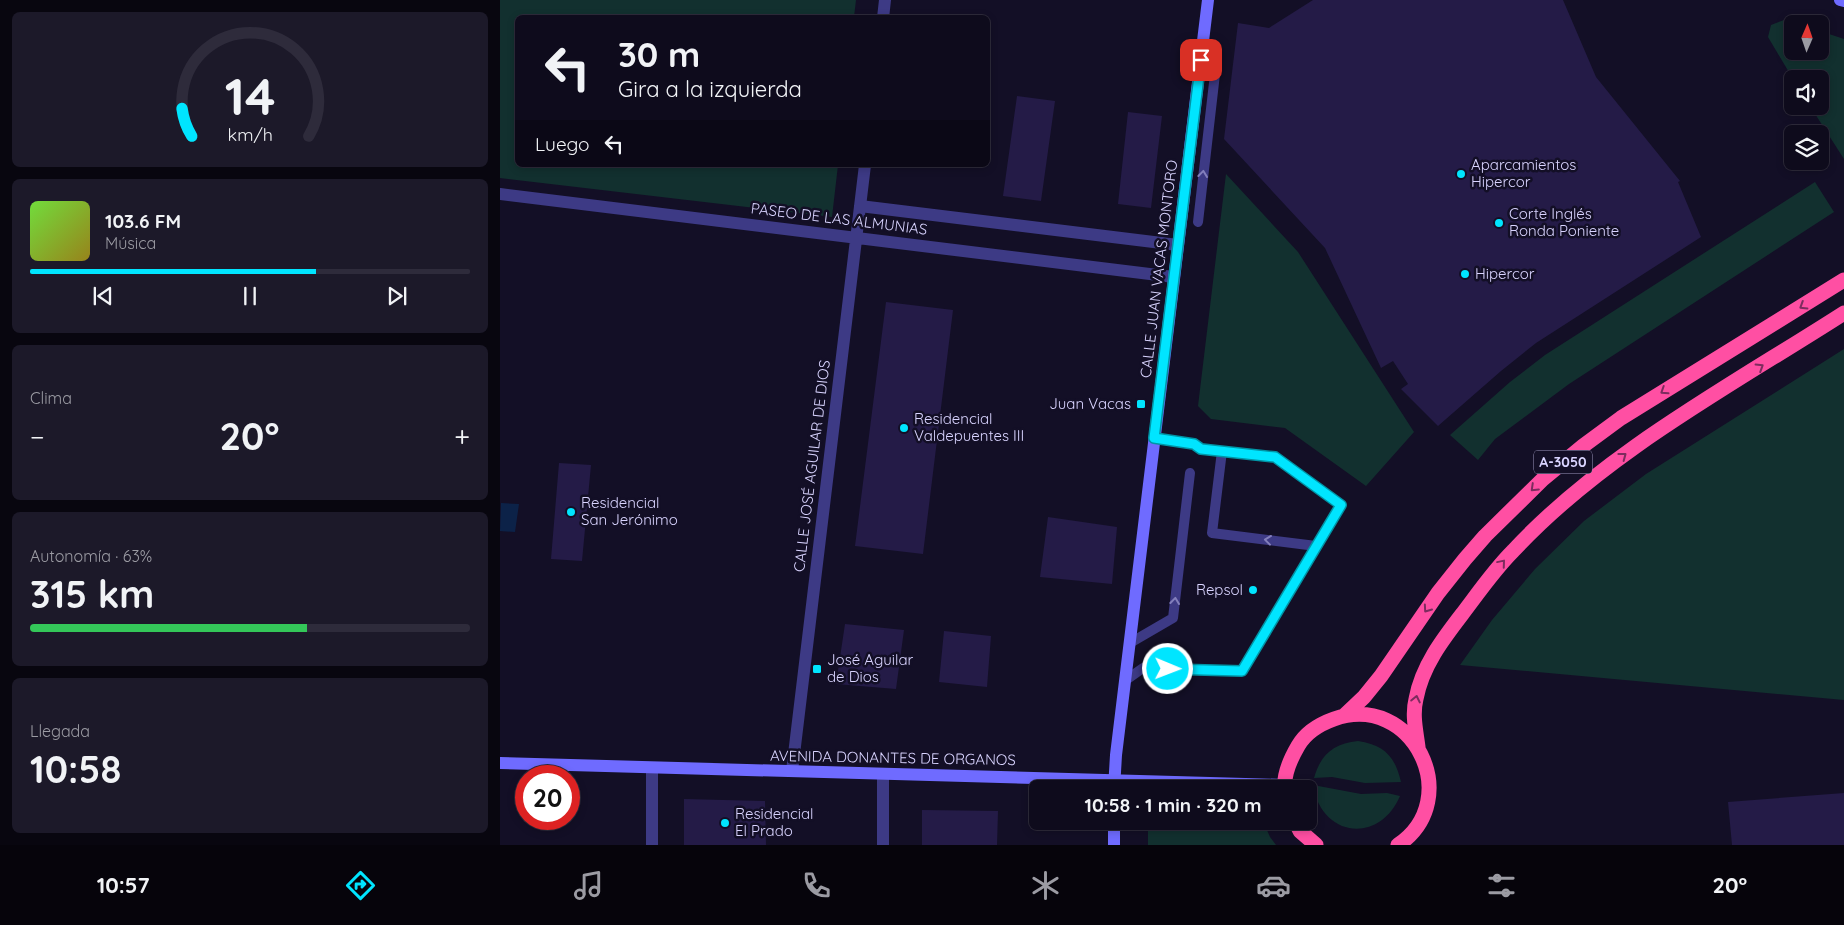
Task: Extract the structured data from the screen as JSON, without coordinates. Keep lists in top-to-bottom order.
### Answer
{
  "streets": {
    "highway": ["A-3050"],
    "street": [
      "PASEO DE LAS ALMUNIAS",
      "CALLE JUAN VACAS MONTORO",
      "CALLE JOSÉ AGUILAR DE DIOS",
      "AVENIDA DONANTES DE ORGANOS"
    ]
  },
  "crossings": [
    ["PASEO DE LAS ALMUNIAS", "CALLE JUAN VACAS MONTORO"],
    ["PASEO DE LAS ALMUNIAS", "CALLE JOSÉ AGUILAR DE DIOS"],
    ["CALLE JOSÉ AGUILAR DE DIOS", "AVENIDA DONANTES DE ORGANOS"]
  ],
  "places": {
    "other": [
      "Aparcamientos Hipercor",
      "Corte Inglés Ronda Poniente",
      "Hipercor",
      "Residencial Valdepuentes III",
      "Residencial San Jerónimo",
      "Repsol",
      "Residencial El Prado"
    ],
    "transit": ["Juan Vacas", "José Aguilar de Dios"]
  },
  "north": "top",
  "page": {
    "turn": ["30 m", "Gira a la izquierda"],
    "then": "Luego",
    "song": ["103.6 FM", "Música"],
    "tile": [
      "Clima",
      ["Autonomía · 63%", "315 km"],
      ["Llegada", "10:58"]
    ],
    "heat": ["−", "20°", "+"],
    "limit": "20",
    "trip": "10:58 · 1 min · 320 m",
    "tabs": ["10:57", "20°"],
    "gauge": ["14", "km/h"]
  }
}
